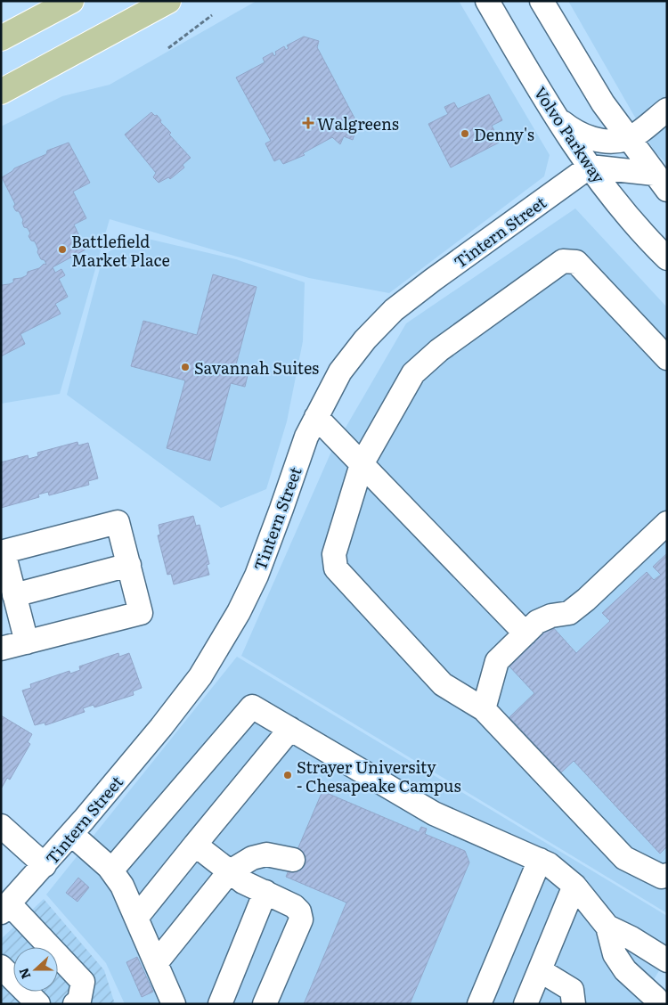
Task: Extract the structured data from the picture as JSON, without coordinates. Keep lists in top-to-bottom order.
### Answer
{
  "streets": {
    "street": ["Volvo Parkway", "Tintern Street"]
  },
  "crossings": [
    ["Volvo Parkway", "Tintern Street"]
  ],
  "places": {
    "health": ["Walgreens"],
    "other": [
      "Denny's",
      "Battlefield Market Place",
      "Savannah Suites",
      "Strayer University - Chesapeake Campus"
    ]
  },
  "north": "left"
}
